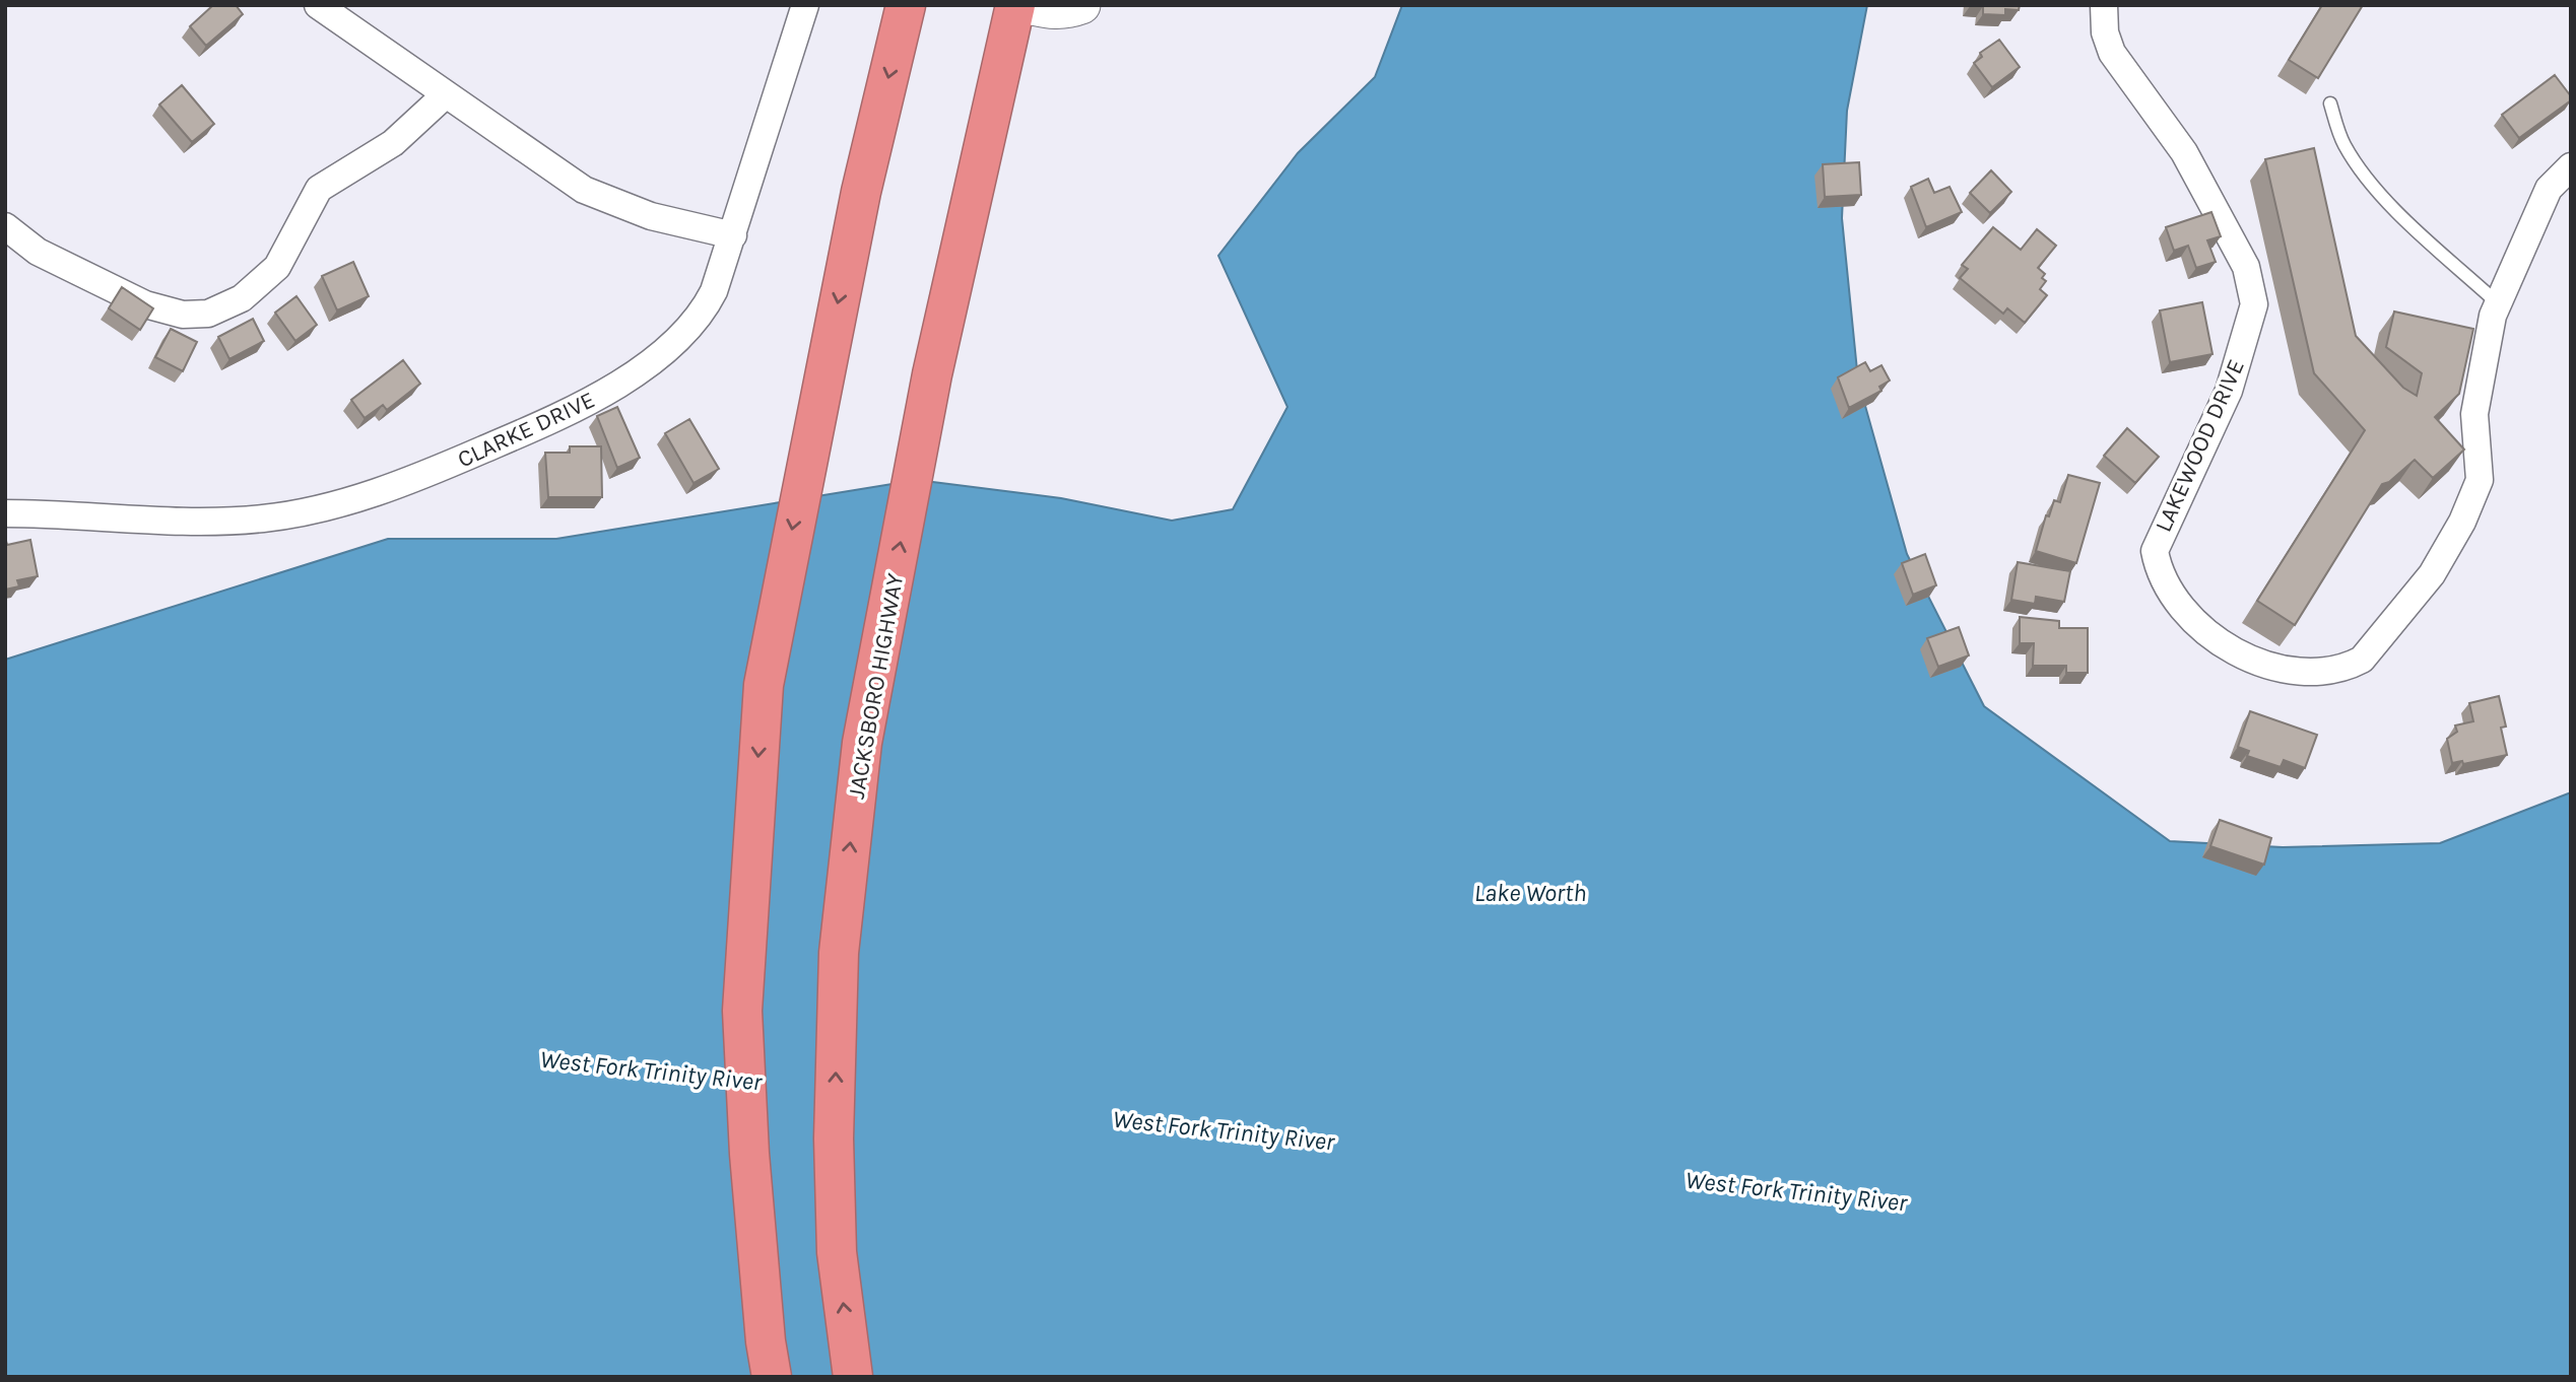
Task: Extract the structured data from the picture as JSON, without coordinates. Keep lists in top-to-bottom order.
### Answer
{
  "streets": {
    "highway": ["JACKSBORO HIGHWAY"],
    "street": ["CLARKE DRIVE", "LAKEWOOD DRIVE"]
  },
  "water": ["Lake Worth", "West Fork Trinity River"]
}
